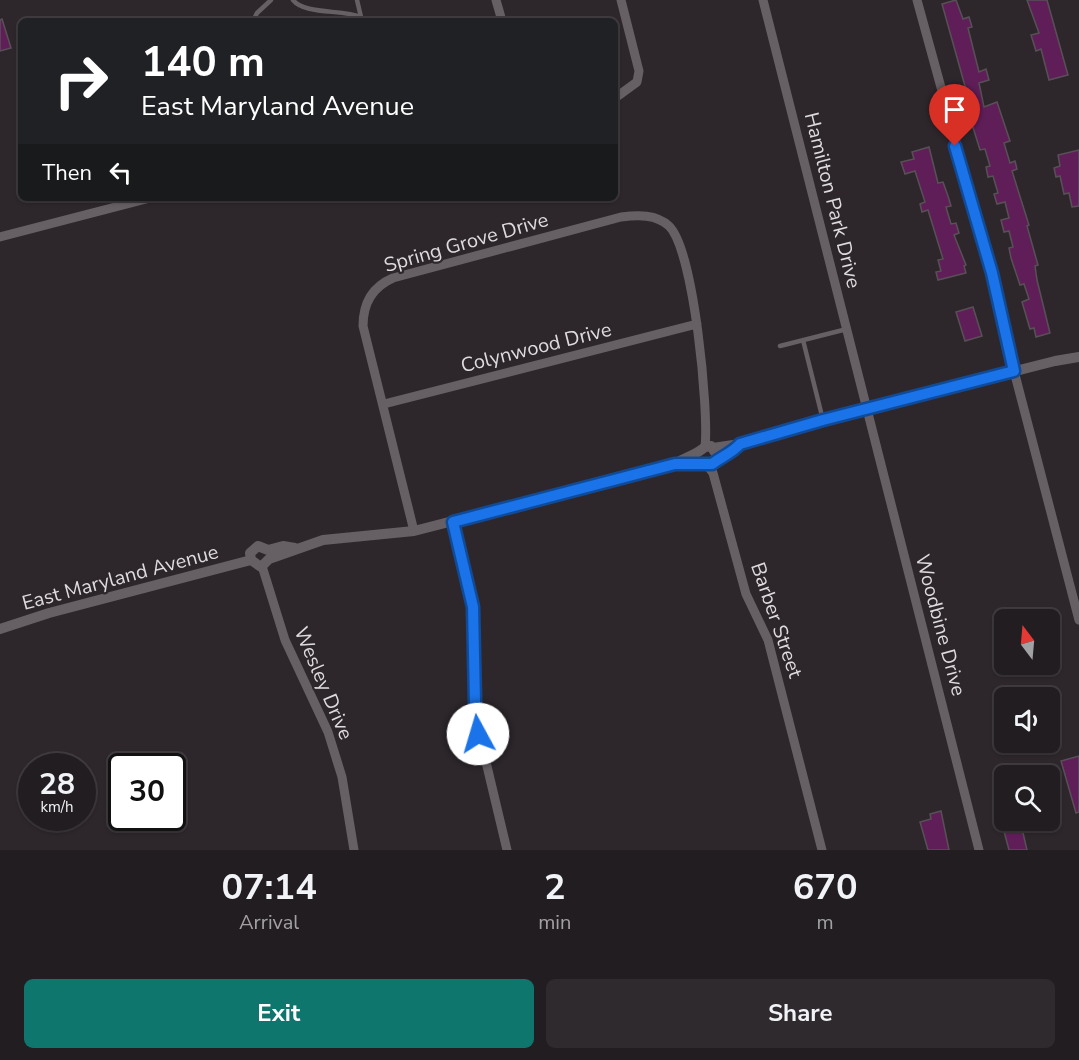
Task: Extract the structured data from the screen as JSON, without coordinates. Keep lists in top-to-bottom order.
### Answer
{
  "streets": {
    "street": [
      "Hamilton Park Drive",
      "Spring Grove Drive",
      "Colynwood Drive",
      "East Maryland Avenue",
      "Barber Street",
      "Woodbine Drive",
      "Wesley Drive"
    ]
  },
  "crossings": [
    ["Hamilton Park Drive", "East Maryland Avenue"],
    ["Hamilton Park Drive", "Woodbine Drive"],
    ["Spring Grove Drive", "Colynwood Drive"],
    ["Spring Grove Drive", "East Maryland Avenue"],
    ["Spring Grove Drive", "Barber Street"],
    ["East Maryland Avenue", "Barber Street"],
    ["East Maryland Avenue", "Woodbine Drive"],
    ["East Maryland Avenue", "Wesley Drive"]
  ],
  "north": "top",
  "page": {
    "turn": ["140 m", "East Maryland Avenue"],
    "then": "Then",
    "speed": "28 km/h",
    "limit": "30",
    "eta": [
      "07:14",
      "Arrival",
      "2",
      "min",
      "670",
      "m"
    ],
    "buttons": ["Exit", "Share"]
  }
}
